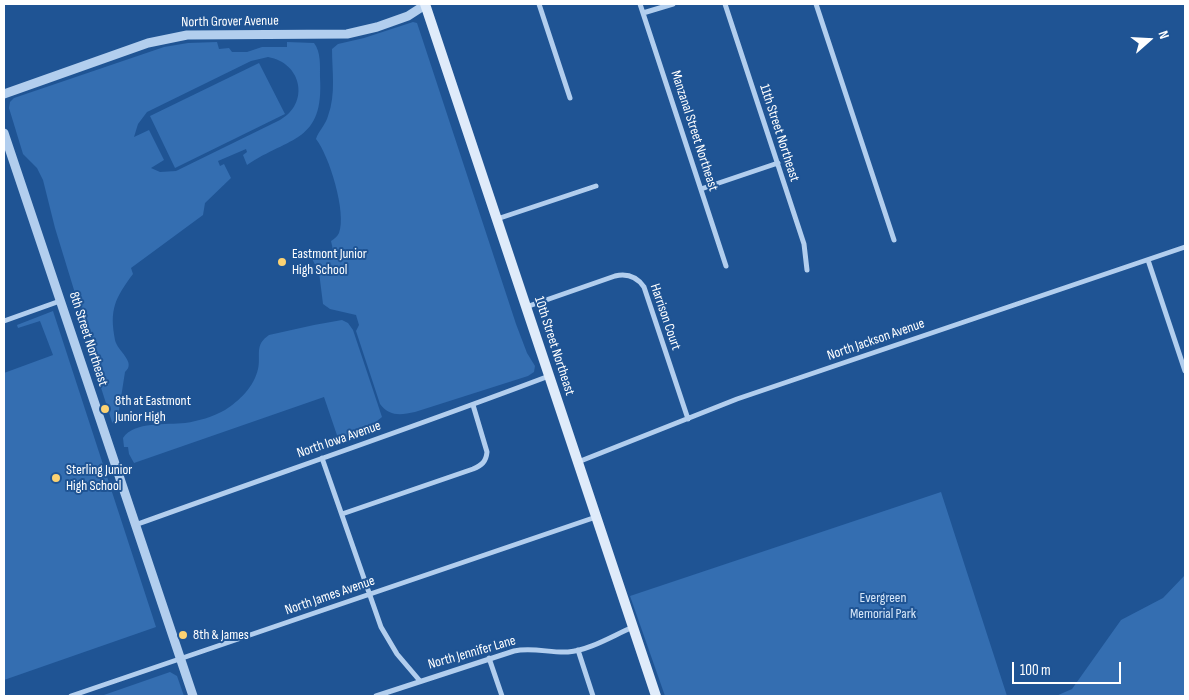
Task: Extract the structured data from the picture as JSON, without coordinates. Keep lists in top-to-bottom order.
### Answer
{
  "streets": {
    "main road": ["10th Street Northeast"],
    "street": [
      "North Grover Avenue",
      "Manzanal Street Northeast",
      "11th Street Northeast",
      "Harrison Court",
      "8th Street Northeast",
      "North Jackson Avenue",
      "North Iowa Avenue",
      "North James Avenue",
      "North Jennifer Lane"
    ]
  },
  "crossings": [
    ["North Grover Avenue", "10th Street Northeast"],
    ["Harrison Court", "North Jackson Avenue"],
    ["Harrison Court", "10th Street Northeast"],
    ["8th Street Northeast", "North Iowa Avenue"],
    ["8th Street Northeast", "North James Avenue"],
    ["North Jackson Avenue", "10th Street Northeast"],
    ["10th Street Northeast", "North Iowa Avenue"],
    ["10th Street Northeast", "North James Avenue"],
    ["10th Street Northeast", "North Jennifer Lane"]
  ],
  "parks": ["Evergreen Memorial Park"],
  "places": [
    "Eastmont Junior High School",
    "8th at Eastmont Junior High",
    "Sterling Junior High School",
    "8th & James"
  ],
  "scale_bar": "100 m",
  "north": "right"
}
